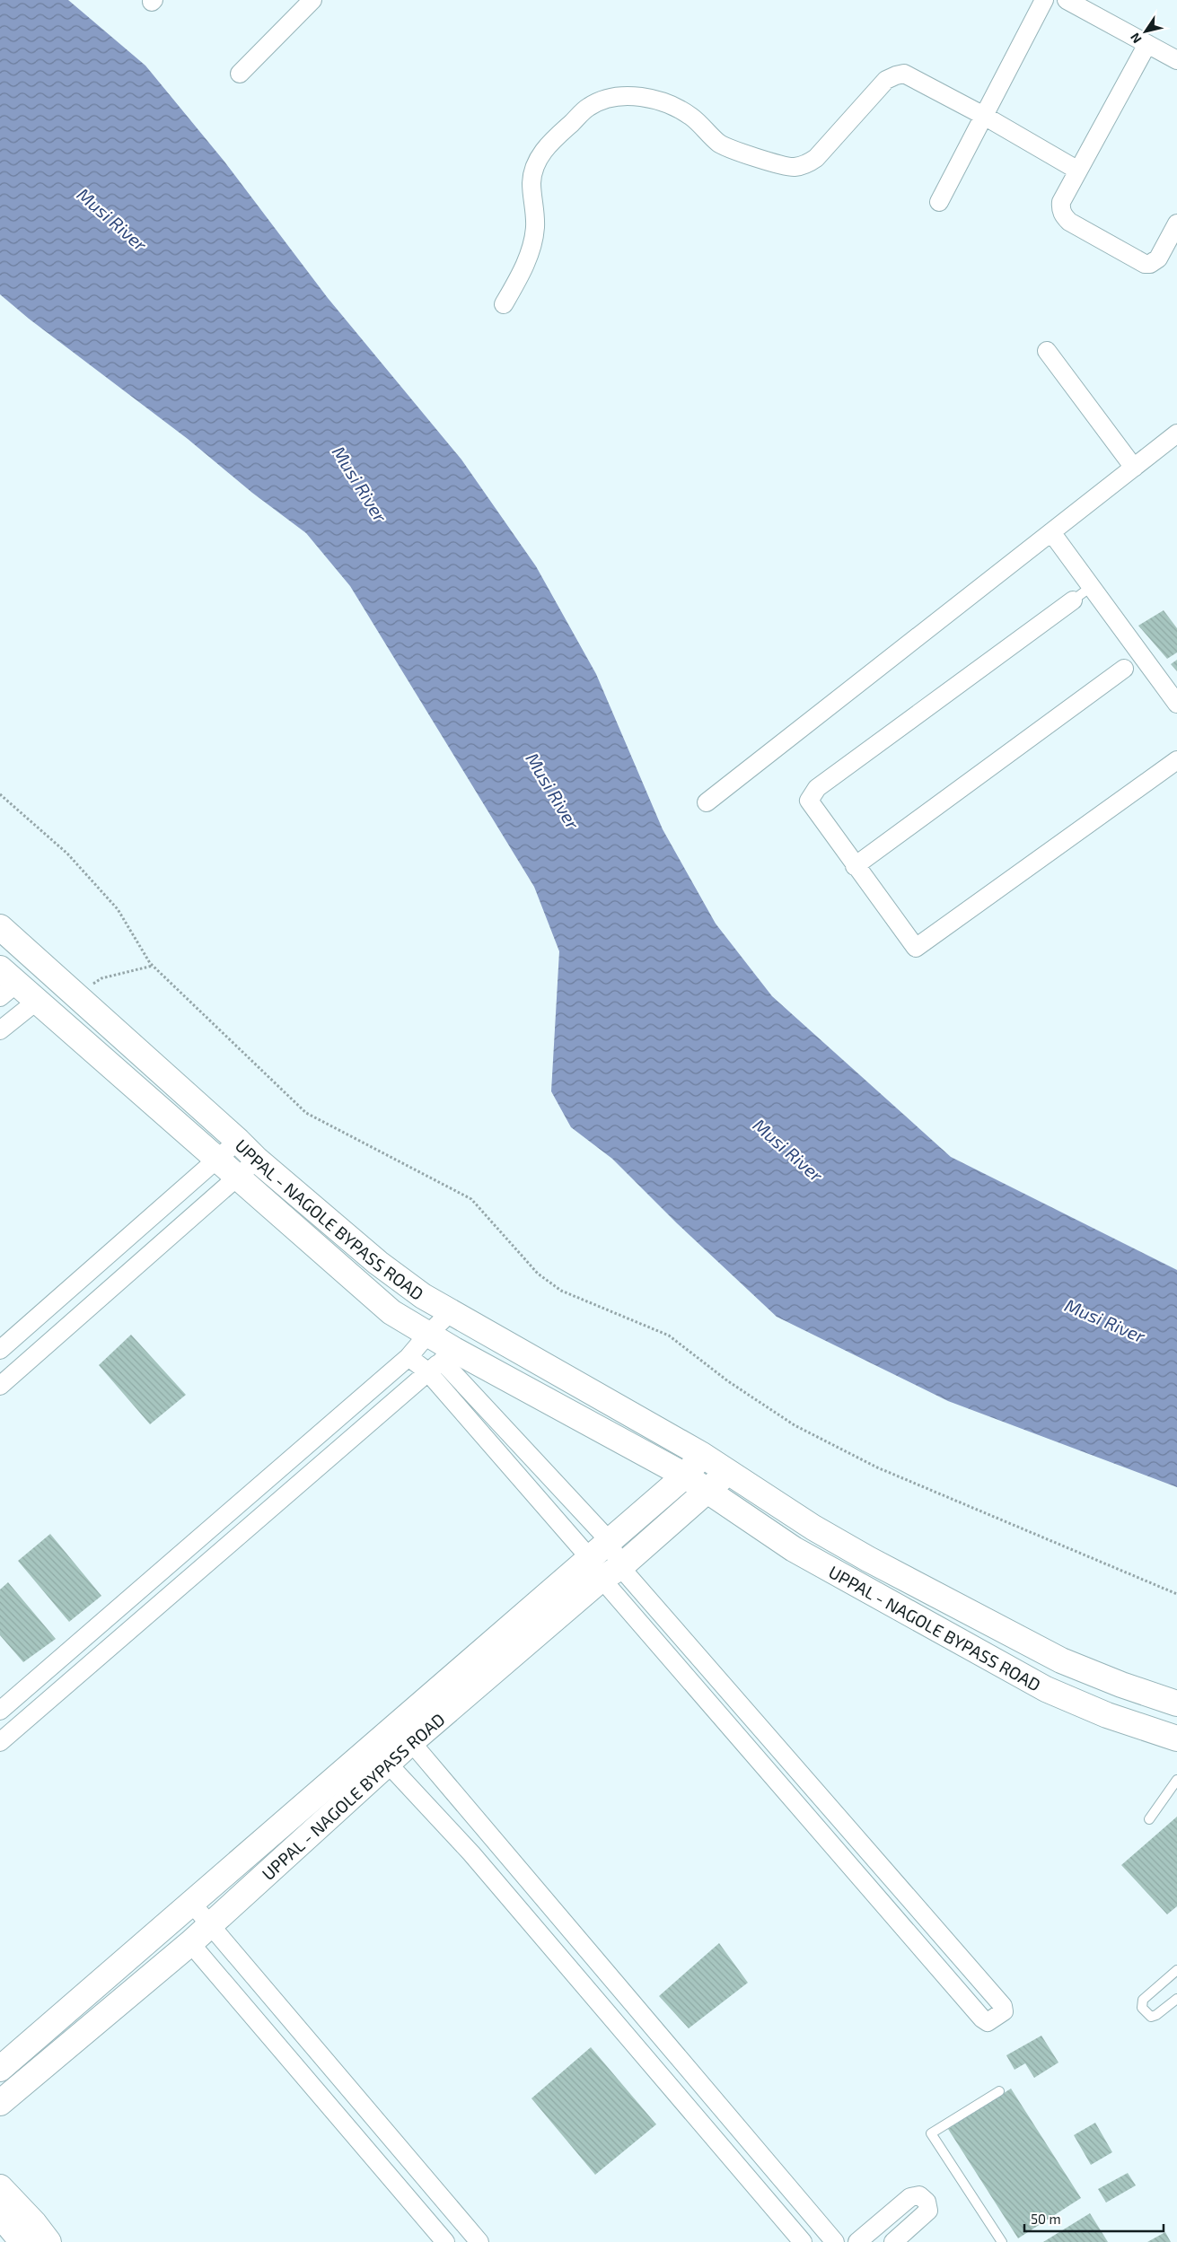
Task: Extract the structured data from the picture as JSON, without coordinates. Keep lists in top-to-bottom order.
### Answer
{
  "streets": {
    "street": ["UPPAL - NAGOLE BYPASS ROAD"]
  },
  "water": ["Musi River"],
  "scale_bar": "50 m",
  "north": "bottom left"
}
